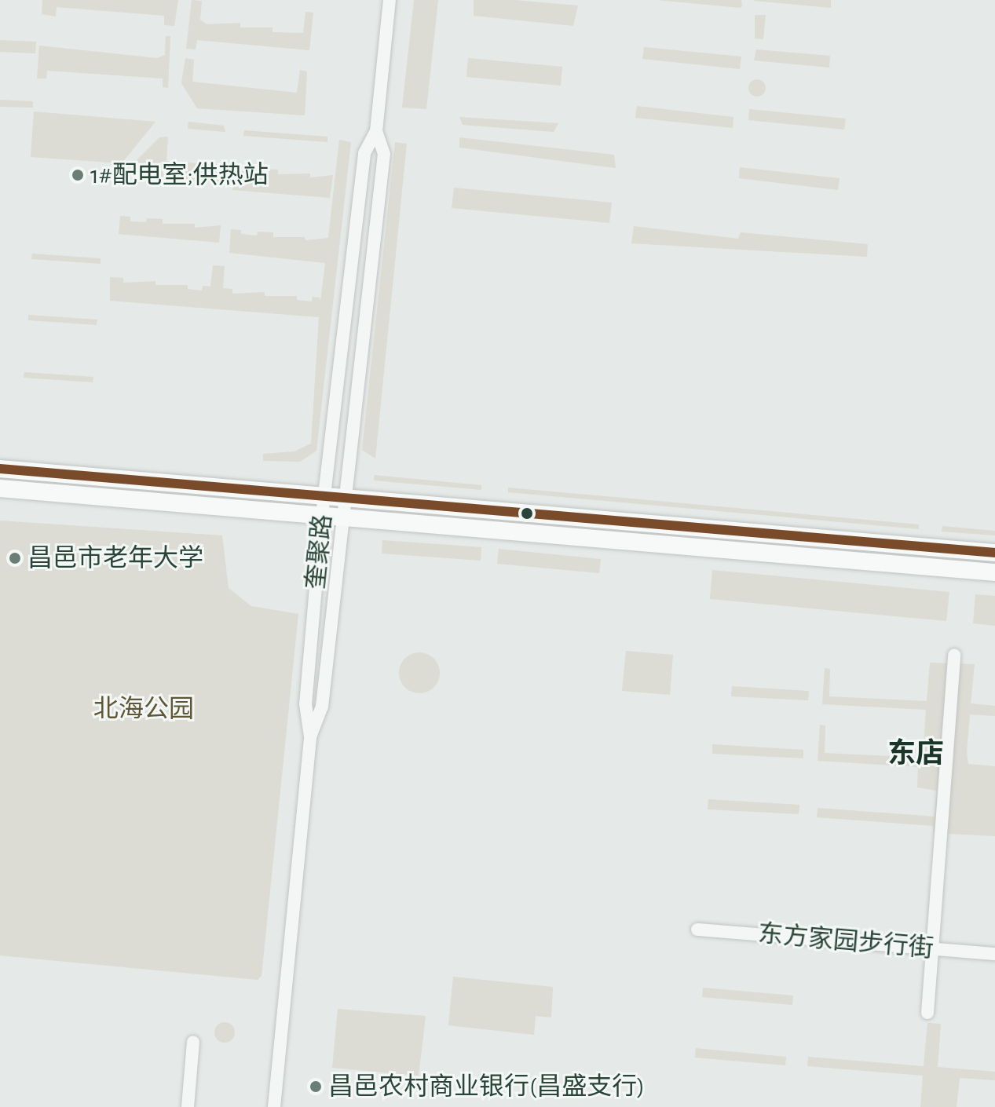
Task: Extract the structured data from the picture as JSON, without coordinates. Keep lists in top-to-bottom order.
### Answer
{
  "streets": {
    "street": ["奎聚路", "东方家园步行街"]
  },
  "districts": ["东店"],
  "parks": ["北海公园"],
  "places": ["1#配电室;供热站", "昌邑市老年大学", "昌邑农村商业银行(昌盛支行)"]
}
